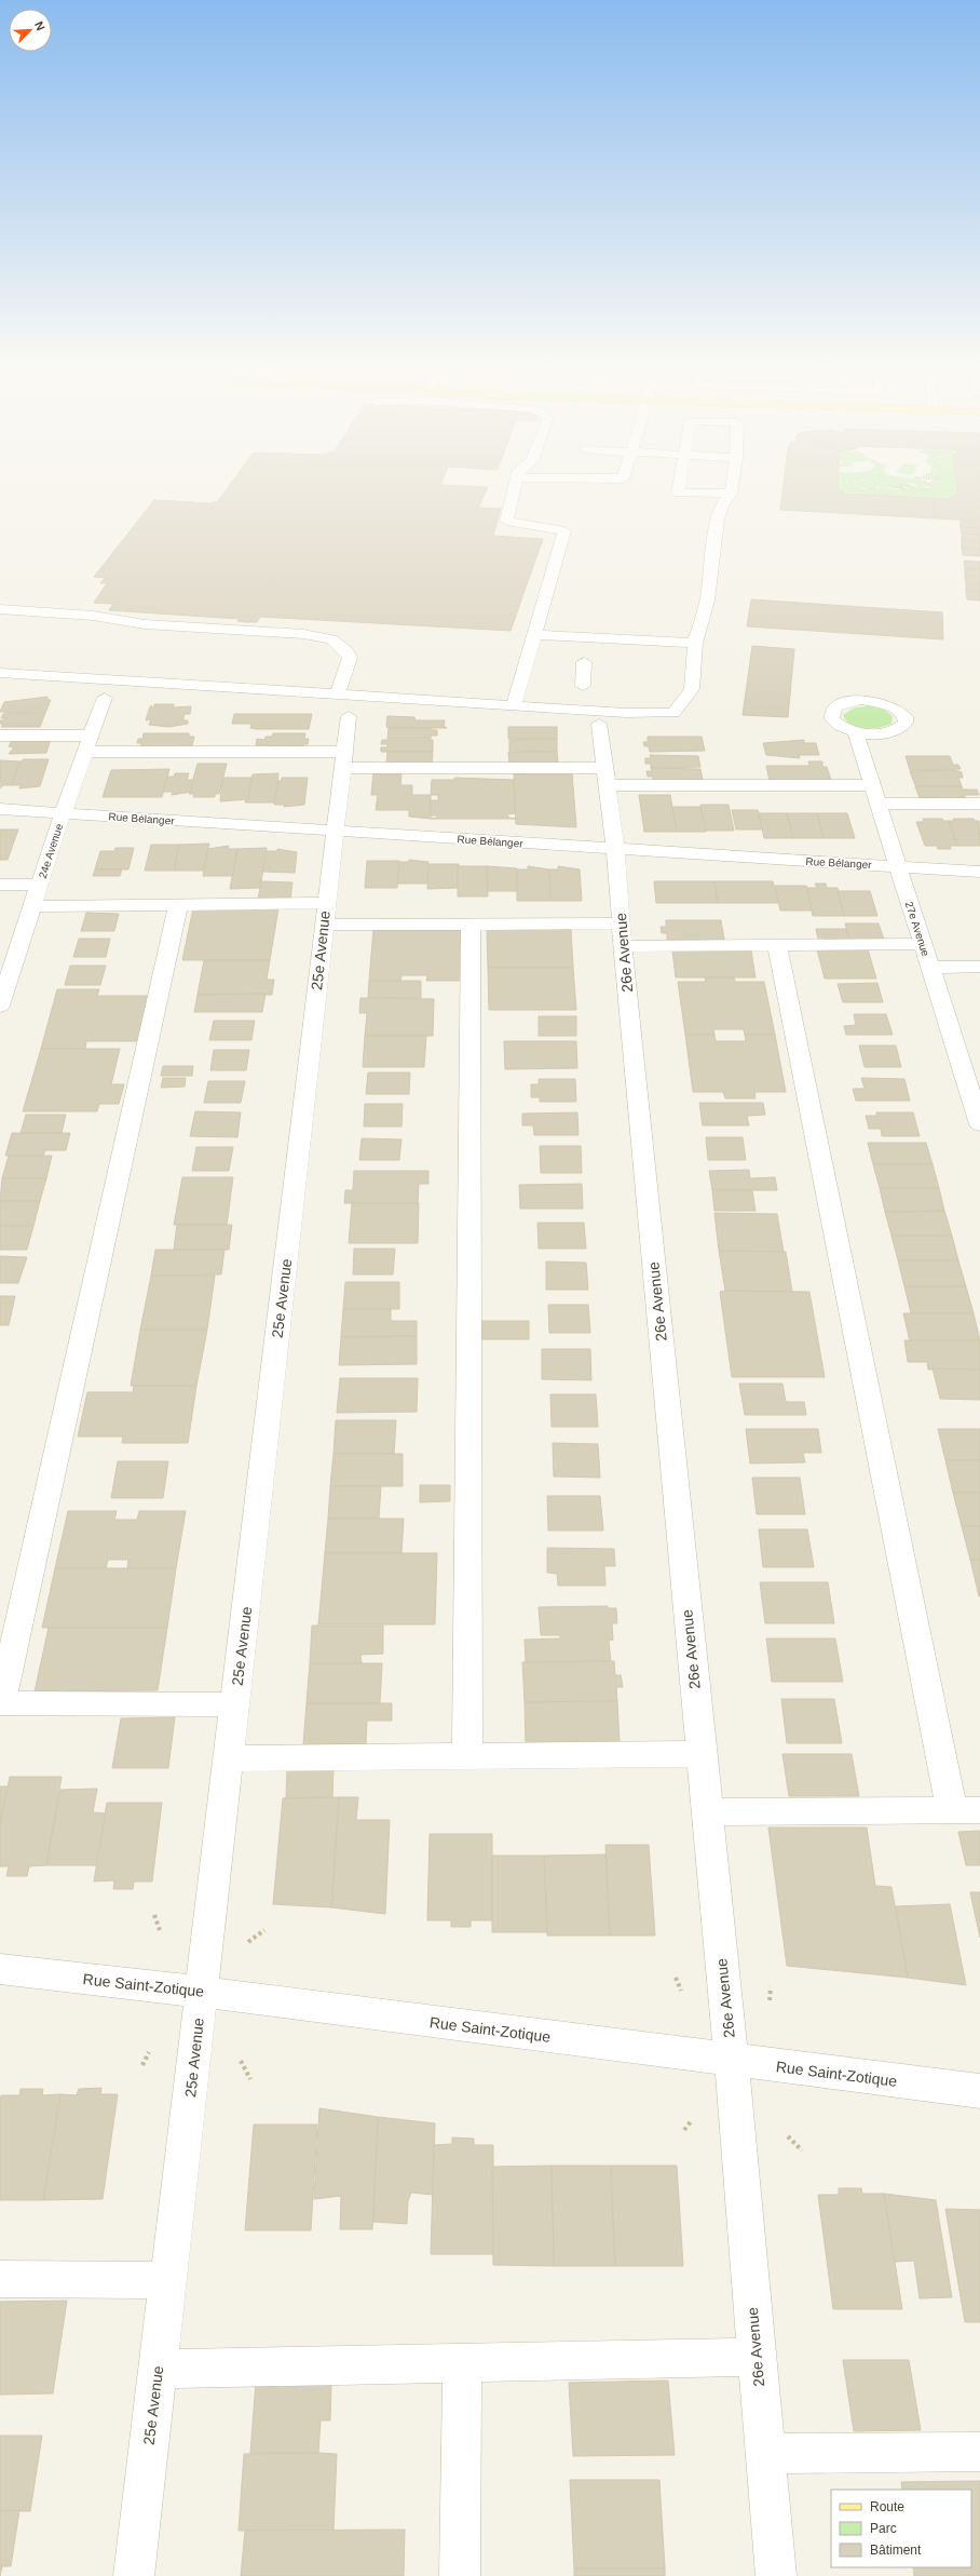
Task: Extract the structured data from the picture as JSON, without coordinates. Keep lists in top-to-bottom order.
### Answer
{
  "streets": {
    "street": [
      "Rue Bélanger",
      "24e Avenue",
      "27e Avenue",
      "25e Avenue",
      "26e Avenue",
      "Rue Saint-Zotique"
    ]
  },
  "crossings": [
    ["Rue Bélanger", "24e Avenue"],
    ["Rue Bélanger", "27e Avenue"],
    ["Rue Bélanger", "25e Avenue"],
    ["Rue Bélanger", "26e Avenue"],
    ["25e Avenue", "Rue Saint-Zotique"],
    ["26e Avenue", "Rue Saint-Zotique"]
  ],
  "legend": ["Route", "Parc", "Bâtiment"],
  "north": "top right"
}
